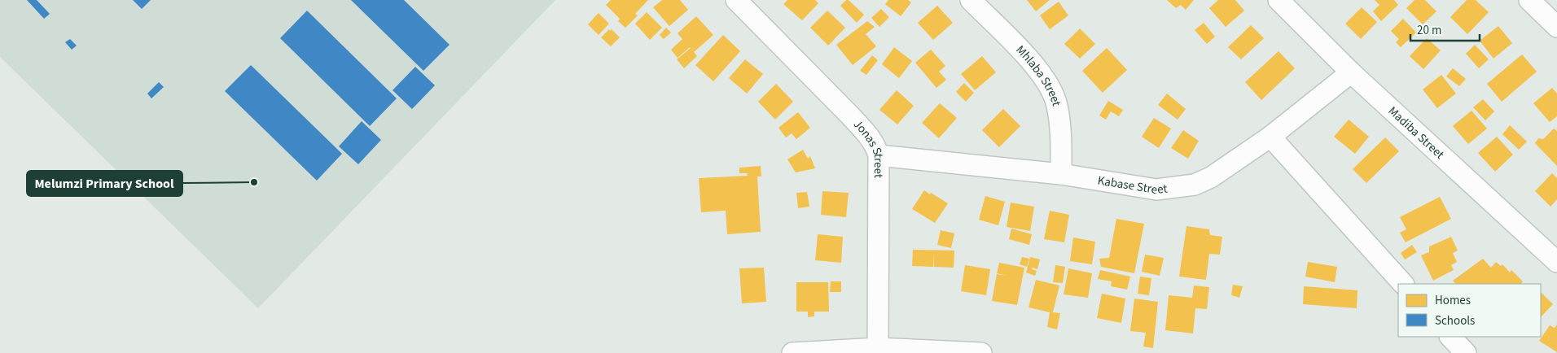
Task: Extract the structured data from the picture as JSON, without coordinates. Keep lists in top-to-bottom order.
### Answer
{
  "streets": {
    "street": [
      "Mhlaba Street",
      "Madiba Street",
      "Jonas Street",
      "Kabase Street"
    ]
  },
  "crossings": [
    ["Mhlaba Street", "Kabase Street"],
    ["Madiba Street", "Kabase Street"],
    ["Jonas Street", "Kabase Street"]
  ],
  "places": ["Melumzi Primary School"],
  "legend": ["Homes", "Schools"],
  "scale_bar": "20 m"
}
